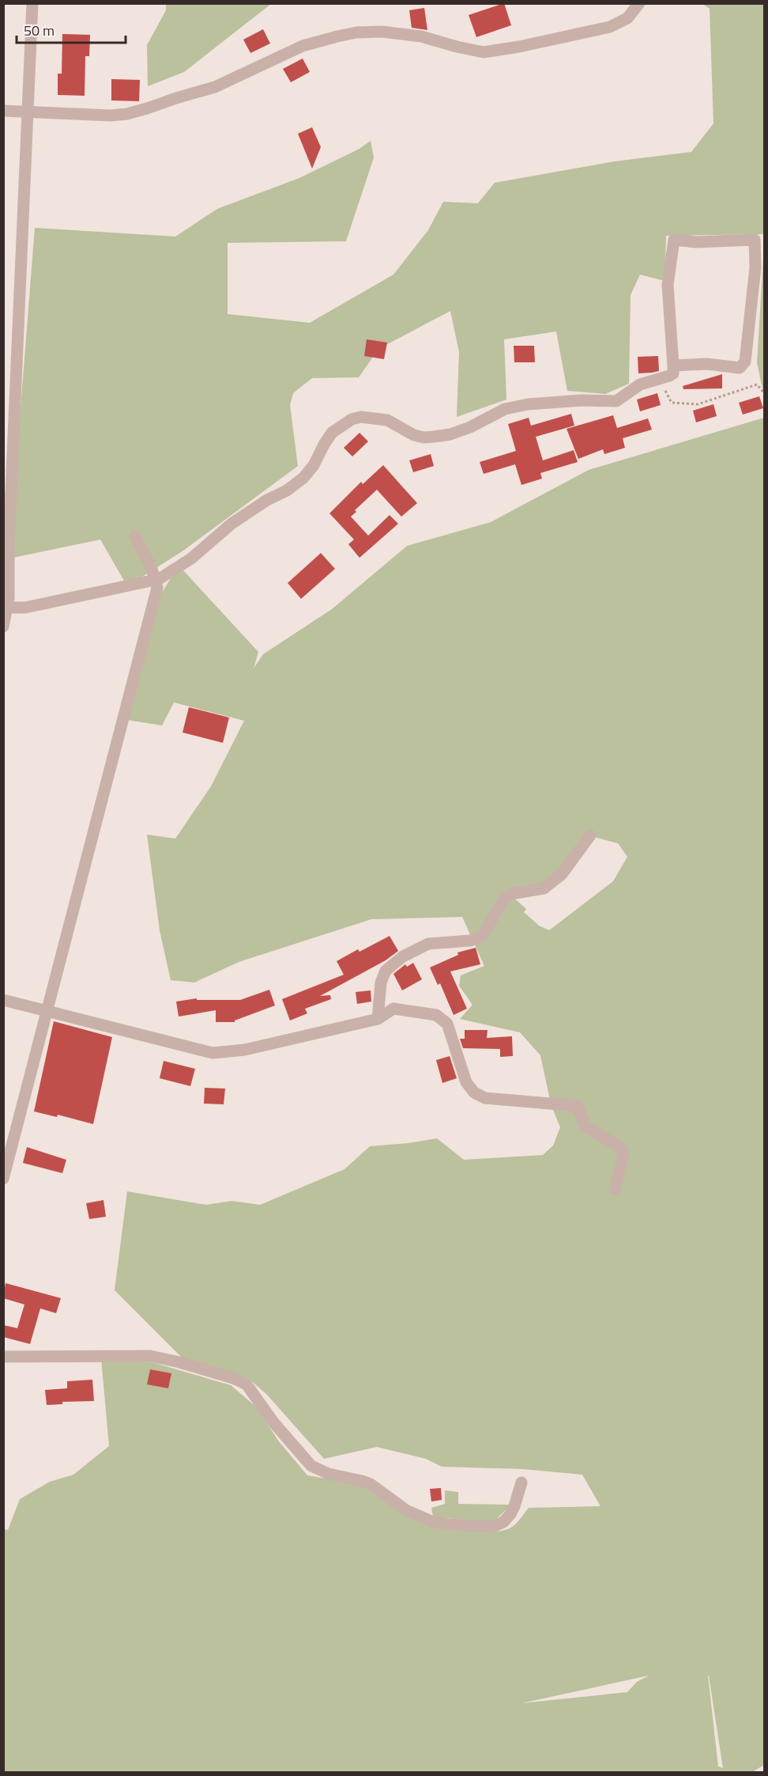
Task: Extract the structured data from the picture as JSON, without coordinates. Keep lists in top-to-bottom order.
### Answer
{
  "scale_bar": "50 m"
}
